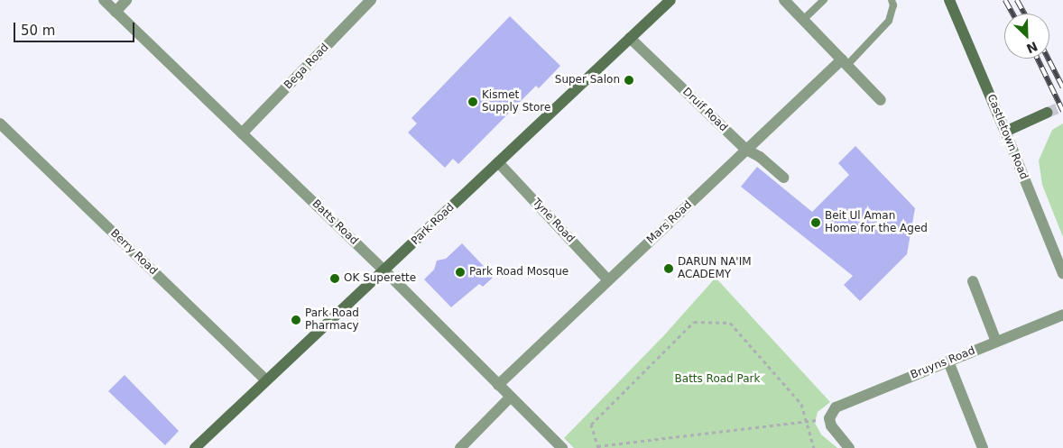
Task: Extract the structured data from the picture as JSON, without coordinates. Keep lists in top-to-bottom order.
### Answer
{
  "streets": {
    "street": [
      "Bega Road",
      "Druif Road",
      "Castletown Road",
      "Tyne Road",
      "Batts Road",
      "Mars Road",
      "Park Road",
      "Berry Road",
      "Bruyns Road"
    ]
  },
  "crossings": [
    ["Bega Road", "Batts Road"],
    ["Druif Road", "Mars Road"],
    ["Druif Road", "Park Road"],
    ["Tyne Road", "Mars Road"],
    ["Tyne Road", "Park Road"],
    ["Batts Road", "Mars Road"],
    ["Batts Road", "Park Road"],
    ["Park Road", "Berry Road"]
  ],
  "parks": ["Batts Road Park"],
  "places": [
    "Super Salon",
    "Kismet Supply Store",
    "Beit Ul Aman Home for the Aged",
    "DARUN NA'IM ACADEMY",
    "Park Road Mosque",
    "OK Superette",
    "Park Road Pharmacy"
  ],
  "scale_bar": "50 m",
  "north": "bottom right"
}
